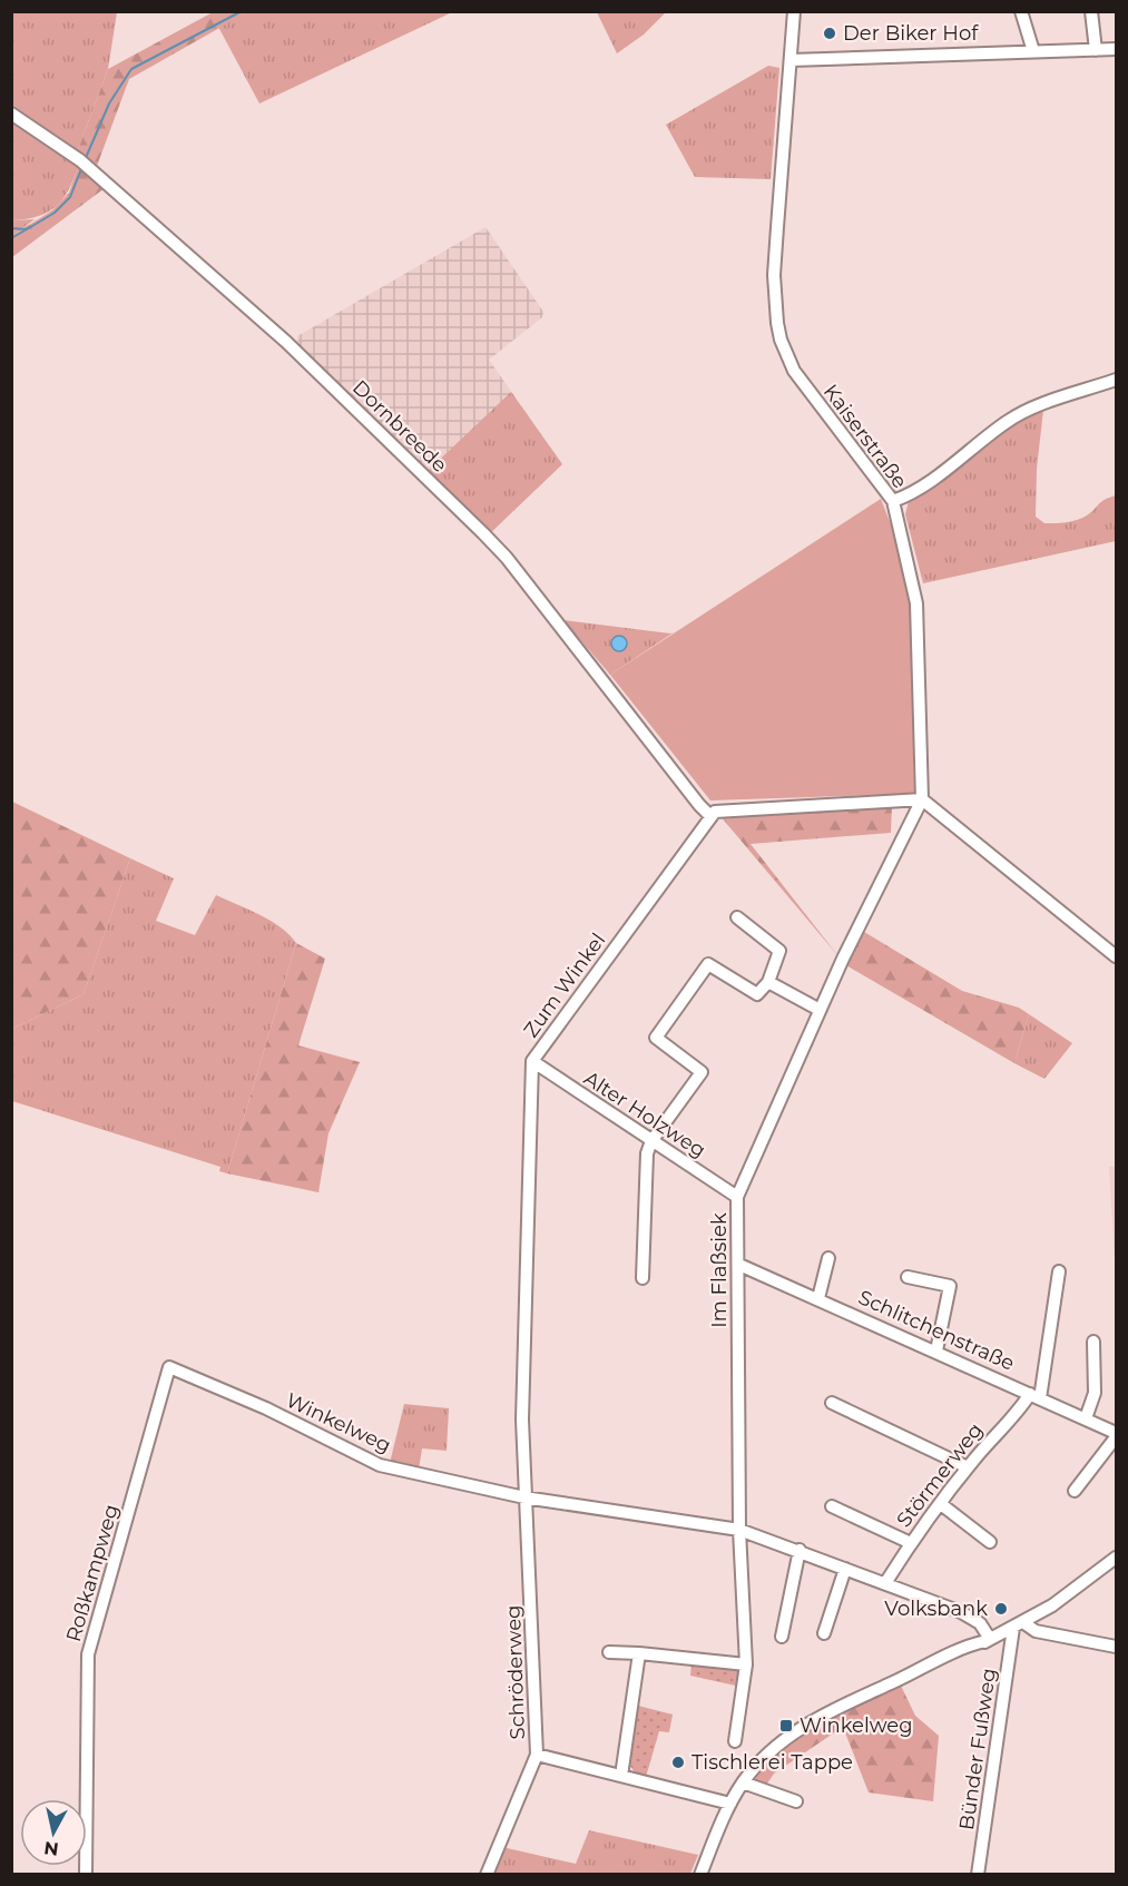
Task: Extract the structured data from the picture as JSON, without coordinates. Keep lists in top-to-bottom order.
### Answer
{
  "streets": {
    "street": [
      "Dornbreede",
      "Kaiserstraße",
      "Zum Winkel",
      "Alter Holzweg",
      "Im Flaßsiek",
      "Schlitchenstraße",
      "Winkelweg",
      "Störmerweg",
      "Roßkampweg",
      "Schröderweg",
      "Bünder Fußweg"
    ]
  },
  "crossings": [
    ["Dornbreede", "Zum Winkel"],
    ["Kaiserstraße", "Im Flaßsiek"],
    ["Zum Winkel", "Alter Holzweg"],
    ["Zum Winkel", "Winkelweg"],
    ["Zum Winkel", "Schröderweg"],
    ["Alter Holzweg", "Im Flaßsiek"],
    ["Im Flaßsiek", "Schlitchenstraße"],
    ["Im Flaßsiek", "Winkelweg"],
    ["Schlitchenstraße", "Störmerweg"],
    ["Winkelweg", "Störmerweg"],
    ["Winkelweg", "Roßkampweg"],
    ["Winkelweg", "Schröderweg"]
  ],
  "places": {
    "other": ["Der Biker Hof", "Volksbank", "Tischlerei Tappe"],
    "transit": ["Winkelweg"]
  },
  "north": "bottom"
}
